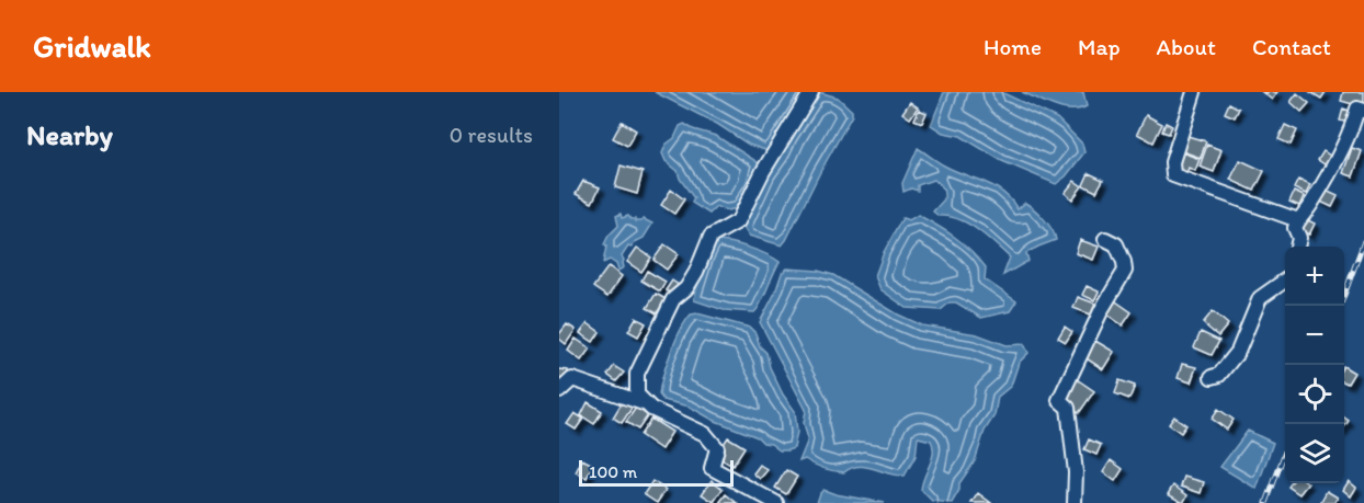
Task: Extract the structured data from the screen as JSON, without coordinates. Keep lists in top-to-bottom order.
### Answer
{
  "scale_bar": "100 m",
  "page": {
    "header": "Gridwalk",
    "nav": [
      "Home",
      "Map",
      "About",
      "Contact"
    ],
    "heading": ["Nearby", "0 results"],
    "map_buttons": ["+", "−"],
    "scale": "100 m"
  }
}
